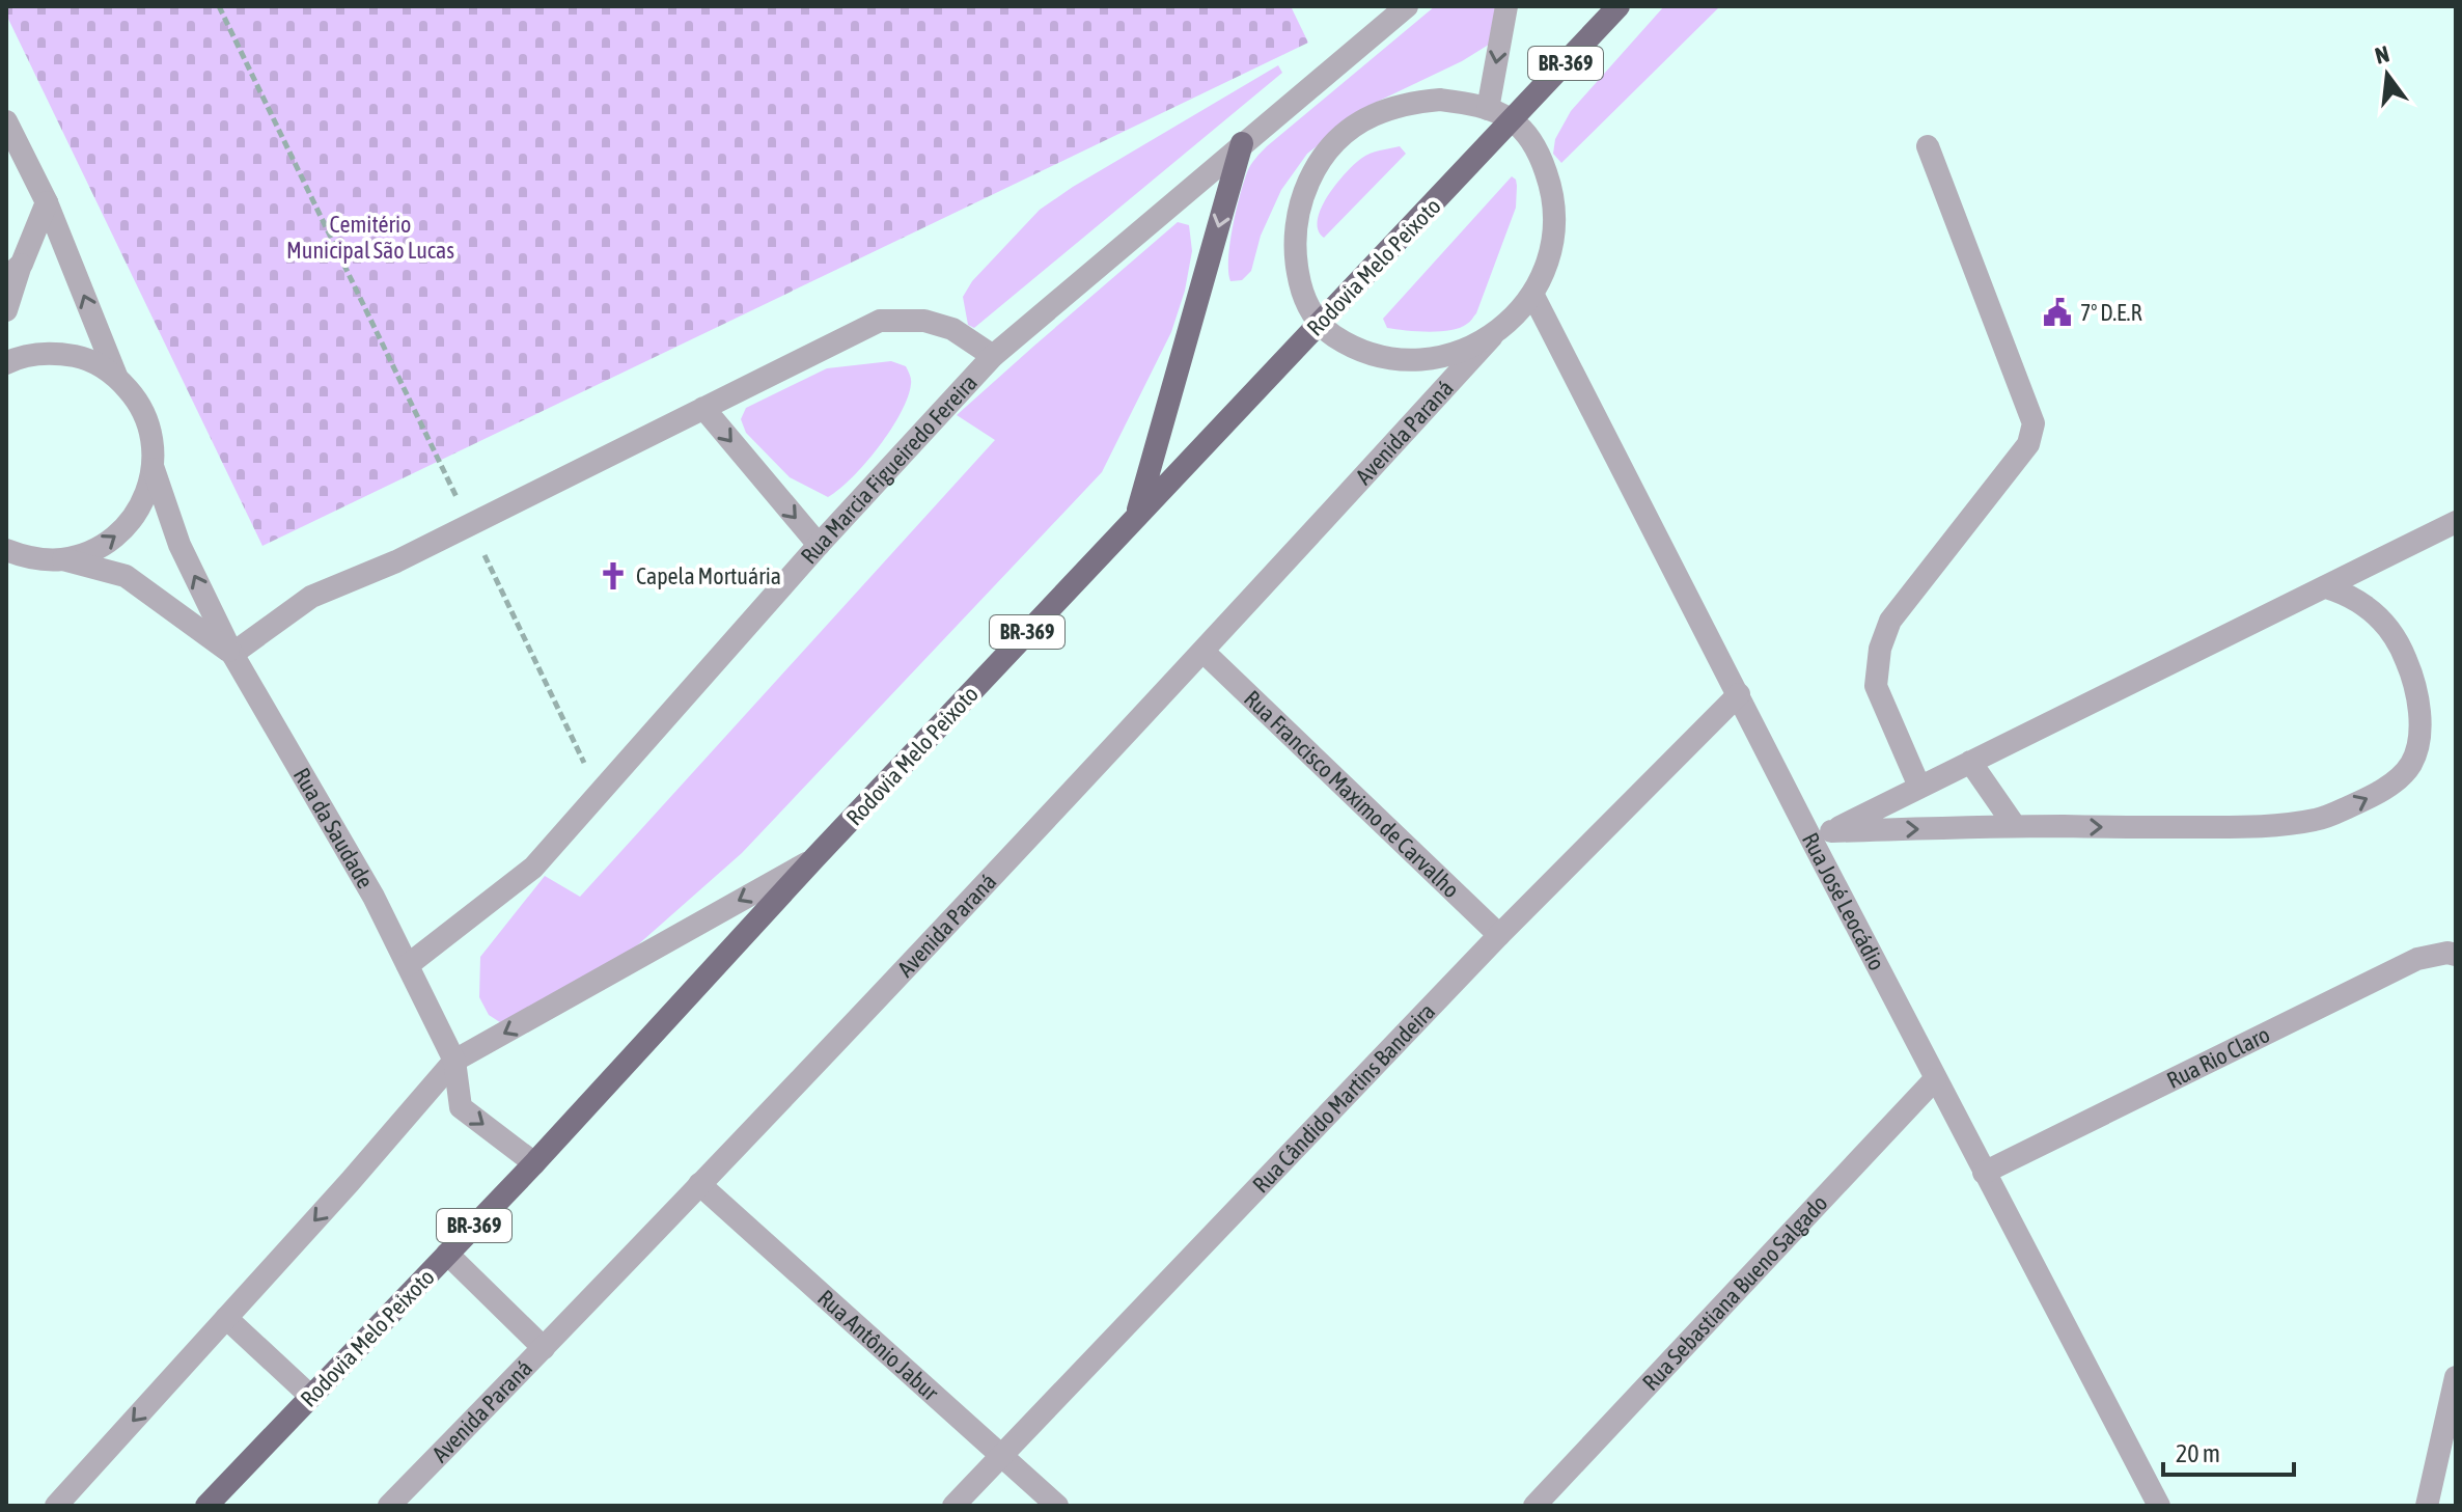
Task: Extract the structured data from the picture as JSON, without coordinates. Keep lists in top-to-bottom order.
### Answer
{
  "streets": {
    "main road": ["BR-369", "Rodovia Melo Peixoto"],
    "street": [
      "Avenida Paraná",
      "Rua Marcia Figueiredo Fereira",
      "Rua Francisco Maximo de Carvalho",
      "Rua da Saudade",
      "Rua José Leocádio",
      "Rua Rio Claro",
      "Rua Cândido Martins Bandeira",
      "Rua Sebastiana Bueno Salgado",
      "Rua Antônio Jabur"
    ]
  },
  "crossings": [
    ["BR-369", "Rodovia Melo Peixoto"],
    ["BR-369", "Rua Marcia Figueiredo Fereira"],
    ["Rodovia Melo Peixoto", "Avenida Paraná"],
    ["Rodovia Melo Peixoto", "Rua da Saudade"],
    ["Avenida Paraná", "Rua Francisco Maximo de Carvalho"],
    ["Avenida Paraná", "Rua José Leocádio"],
    ["Avenida Paraná", "Rua Antônio Jabur"],
    ["Rua Marcia Figueiredo Fereira", "Rua da Saudade"],
    ["Rua Francisco Maximo de Carvalho", "Rua Cândido Martins Bandeira"],
    ["Rua José Leocádio", "Rua Rio Claro"],
    ["Rua José Leocádio", "Rua Cândido Martins Bandeira"],
    ["Rua José Leocádio", "Rua Sebastiana Bueno Salgado"],
    ["Rua Cândido Martins Bandeira", "Rua Antônio Jabur"]
  ],
  "parks": ["Cemitério Municipal São Lucas"],
  "places": {
    "public building": ["7º D.E.R"],
    "church": ["Capela Mortuária"]
  },
  "scale_bar": "20 m",
  "north": "top"
}
